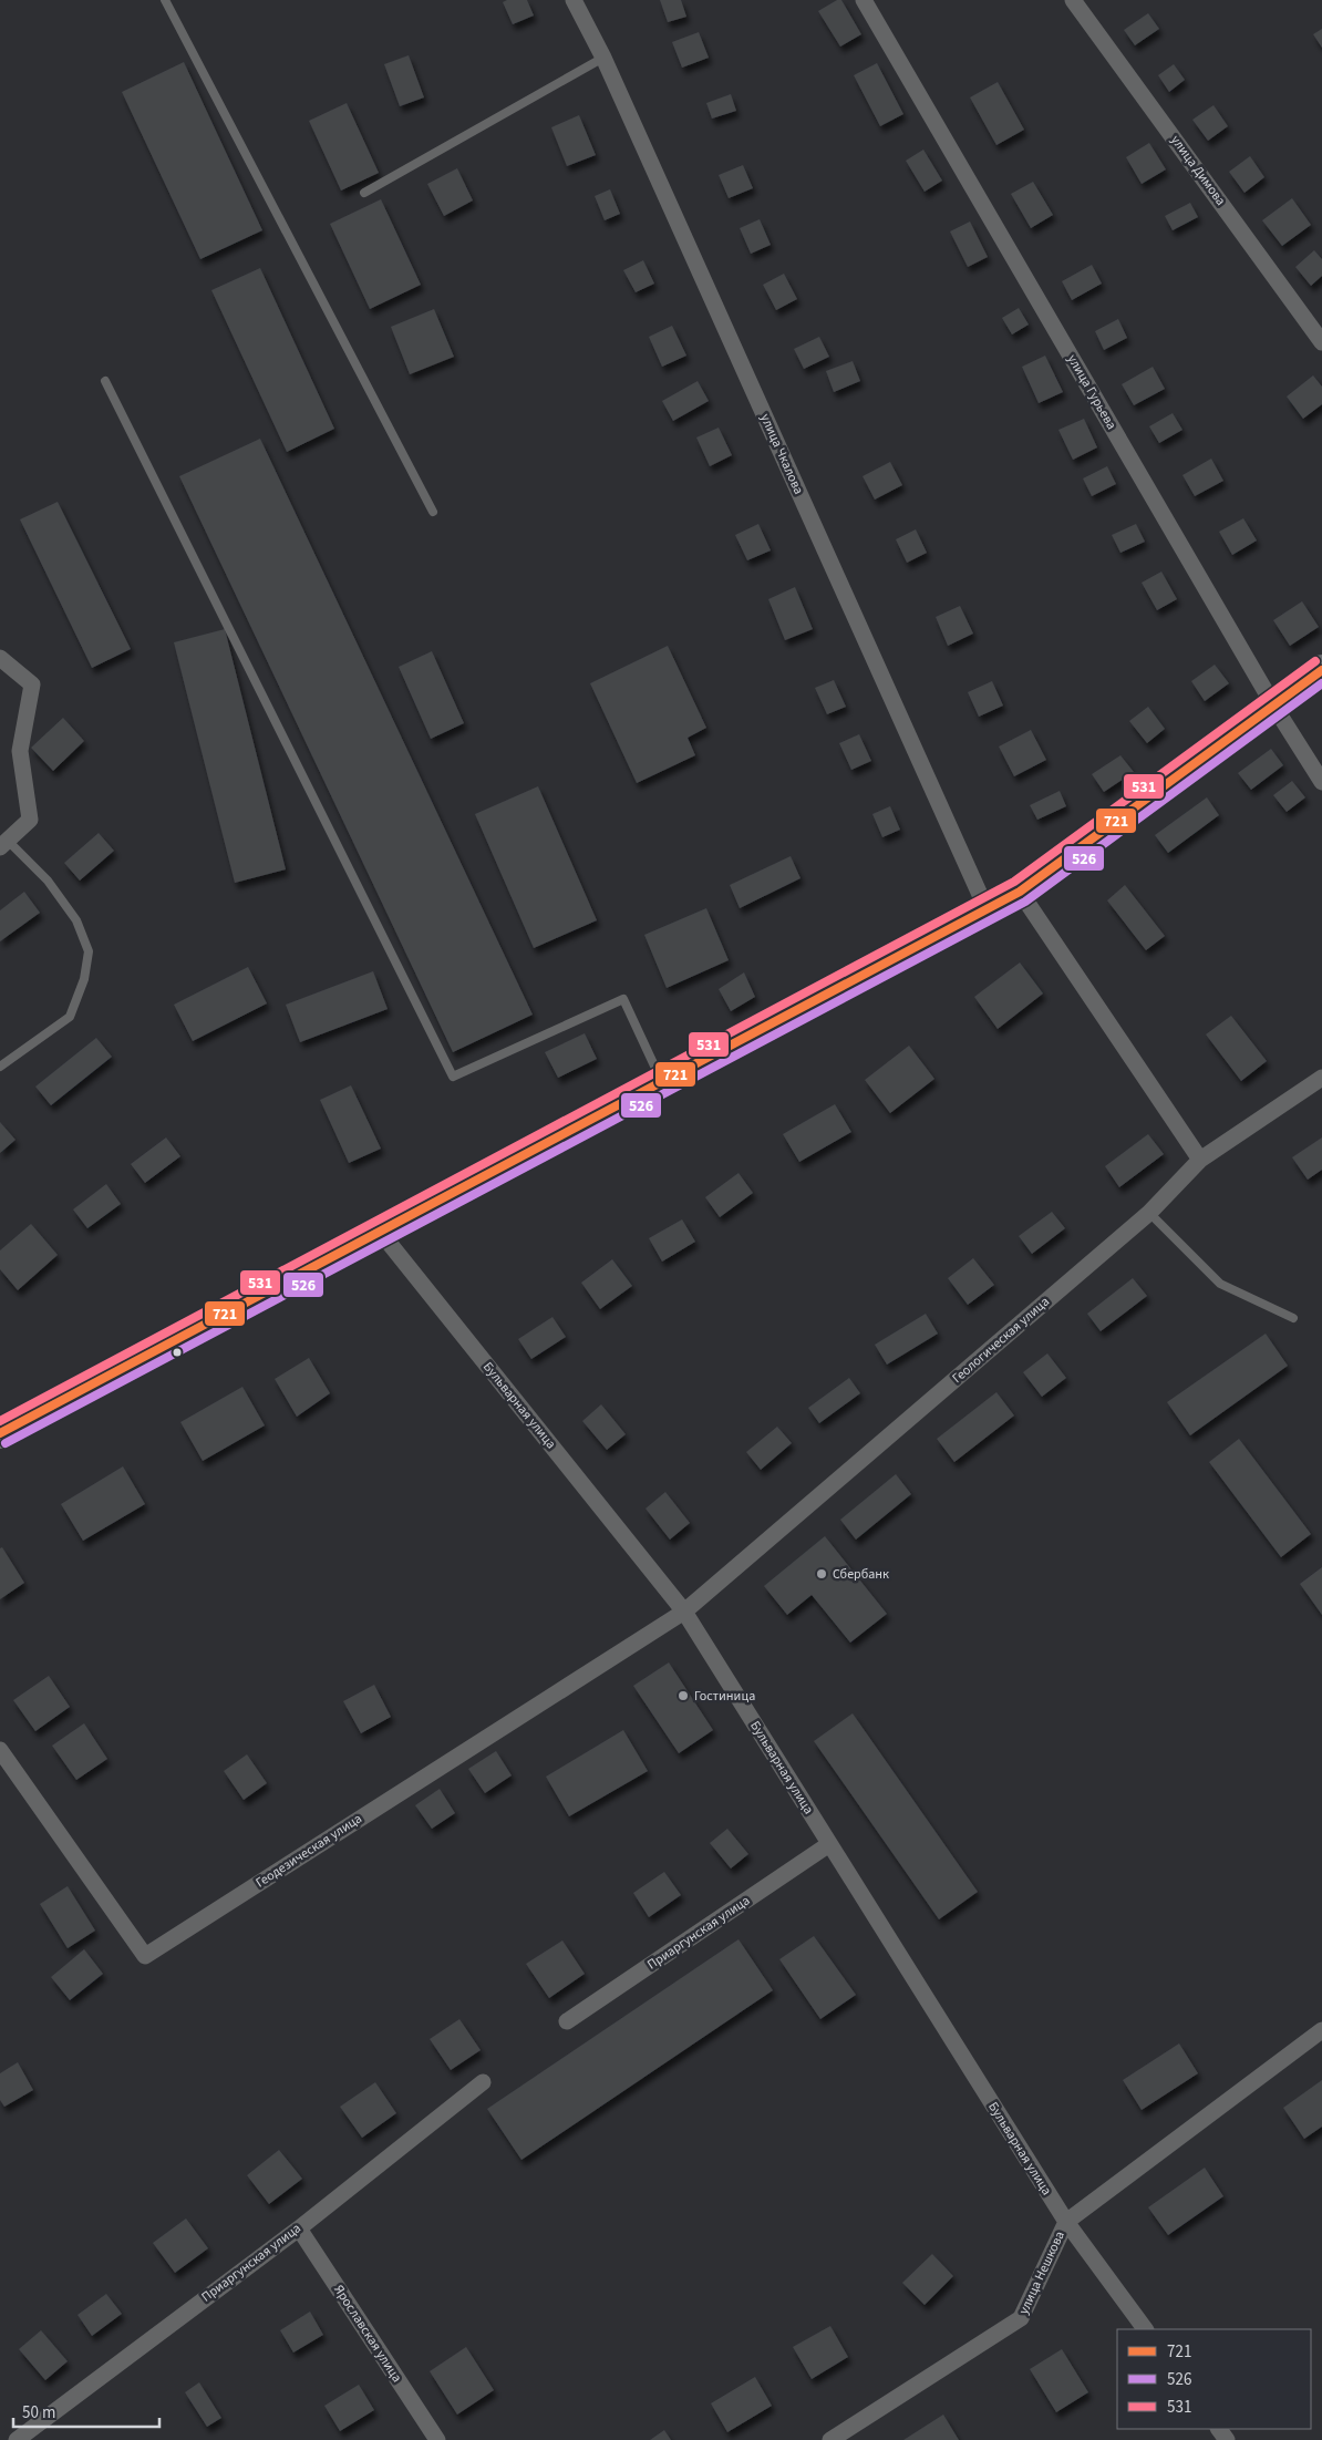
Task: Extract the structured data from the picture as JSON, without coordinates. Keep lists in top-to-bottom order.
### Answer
{
  "streets": {
    "street": [
      "улица Димова",
      "улица Гурьева",
      "улица Чкалова",
      "Геологическая улица",
      "Бульварная улица",
      "Геодезическая улица",
      "Приаргунская улица",
      "улица Нешкова",
      "Ярославская улица"
    ]
  },
  "crossings": [
    ["Геологическая улица", "Бульварная улица"],
    ["Геологическая улица", "Геодезическая улица"],
    ["Бульварная улица", "Геодезическая улица"],
    ["Бульварная улица", "Приаргунская улица"],
    ["Бульварная улица", "улица Нешкова"],
    ["Приаргунская улица", "Ярославская улица"]
  ],
  "places": ["Сбербанк", "Гостиница"],
  "lines": ["transit line 531", "transit line 721", "transit line 526"],
  "legend": ["721", "526", "531"],
  "scale_bar": "50 m"
}
